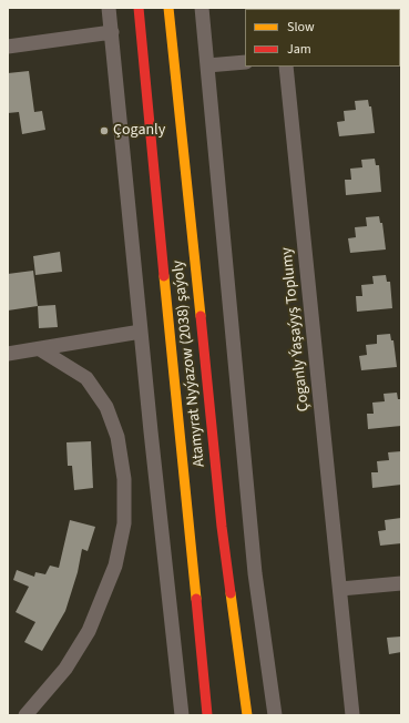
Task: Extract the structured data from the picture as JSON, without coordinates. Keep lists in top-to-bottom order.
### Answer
{
  "streets": {
    "main road": ["Atamyrat Nyýazow (2038) şaýoly"],
    "street": ["Çoganly Ýaşaýyş Toplumy"]
  },
  "places": ["Çoganly"],
  "legend": ["Slow", "Jam"]
}
